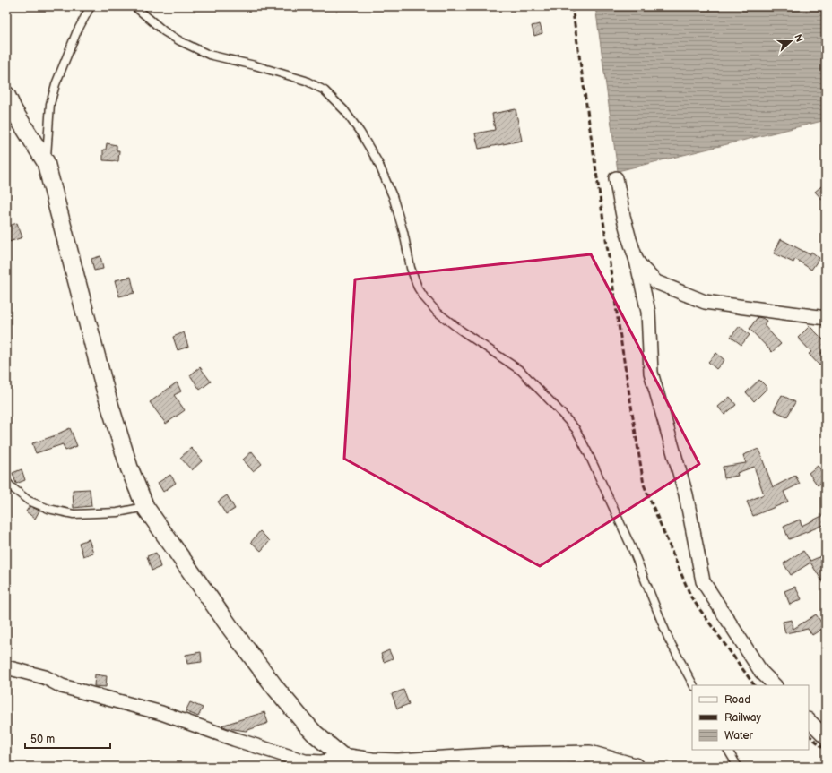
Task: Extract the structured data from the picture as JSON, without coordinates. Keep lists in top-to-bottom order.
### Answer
{
  "legend": ["Road", "Railway", "Water"],
  "scale_bar": "50 m",
  "north": "right"
}
